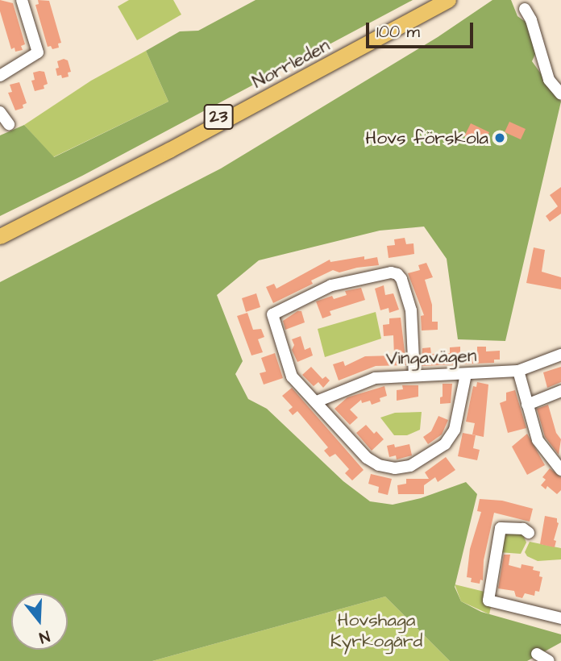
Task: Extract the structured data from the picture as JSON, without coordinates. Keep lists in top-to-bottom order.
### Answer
{
  "streets": {
    "highway": ["Norrleden", "23"],
    "street": ["Vingavägen"]
  },
  "parks": ["Hovshaga Kyrkogård"],
  "places": ["Hovs förskola"],
  "scale_bar": "100 m",
  "north": "bottom"
}
